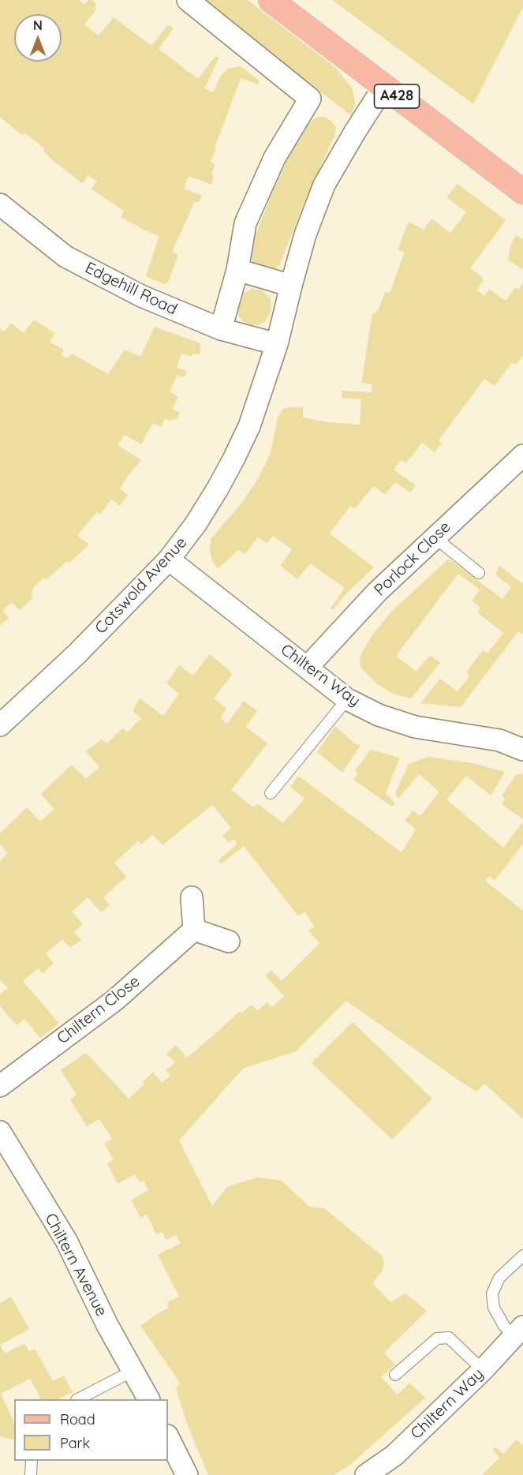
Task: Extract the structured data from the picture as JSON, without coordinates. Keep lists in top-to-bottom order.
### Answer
{
  "streets": {
    "main road": ["A428"],
    "street": [
      "Edgehill Road",
      "Porlock Close",
      "Cotswold Avenue",
      "Chiltern Way",
      "Chiltern Close",
      "Chiltern Avenue"
    ]
  },
  "crossings": [
    ["A428", "Cotswold Avenue"],
    ["Edgehill Road", "Cotswold Avenue"],
    ["Porlock Close", "Chiltern Way"],
    ["Cotswold Avenue", "Chiltern Way"]
  ],
  "legend": ["Road", "Park"],
  "north": "top"
}
